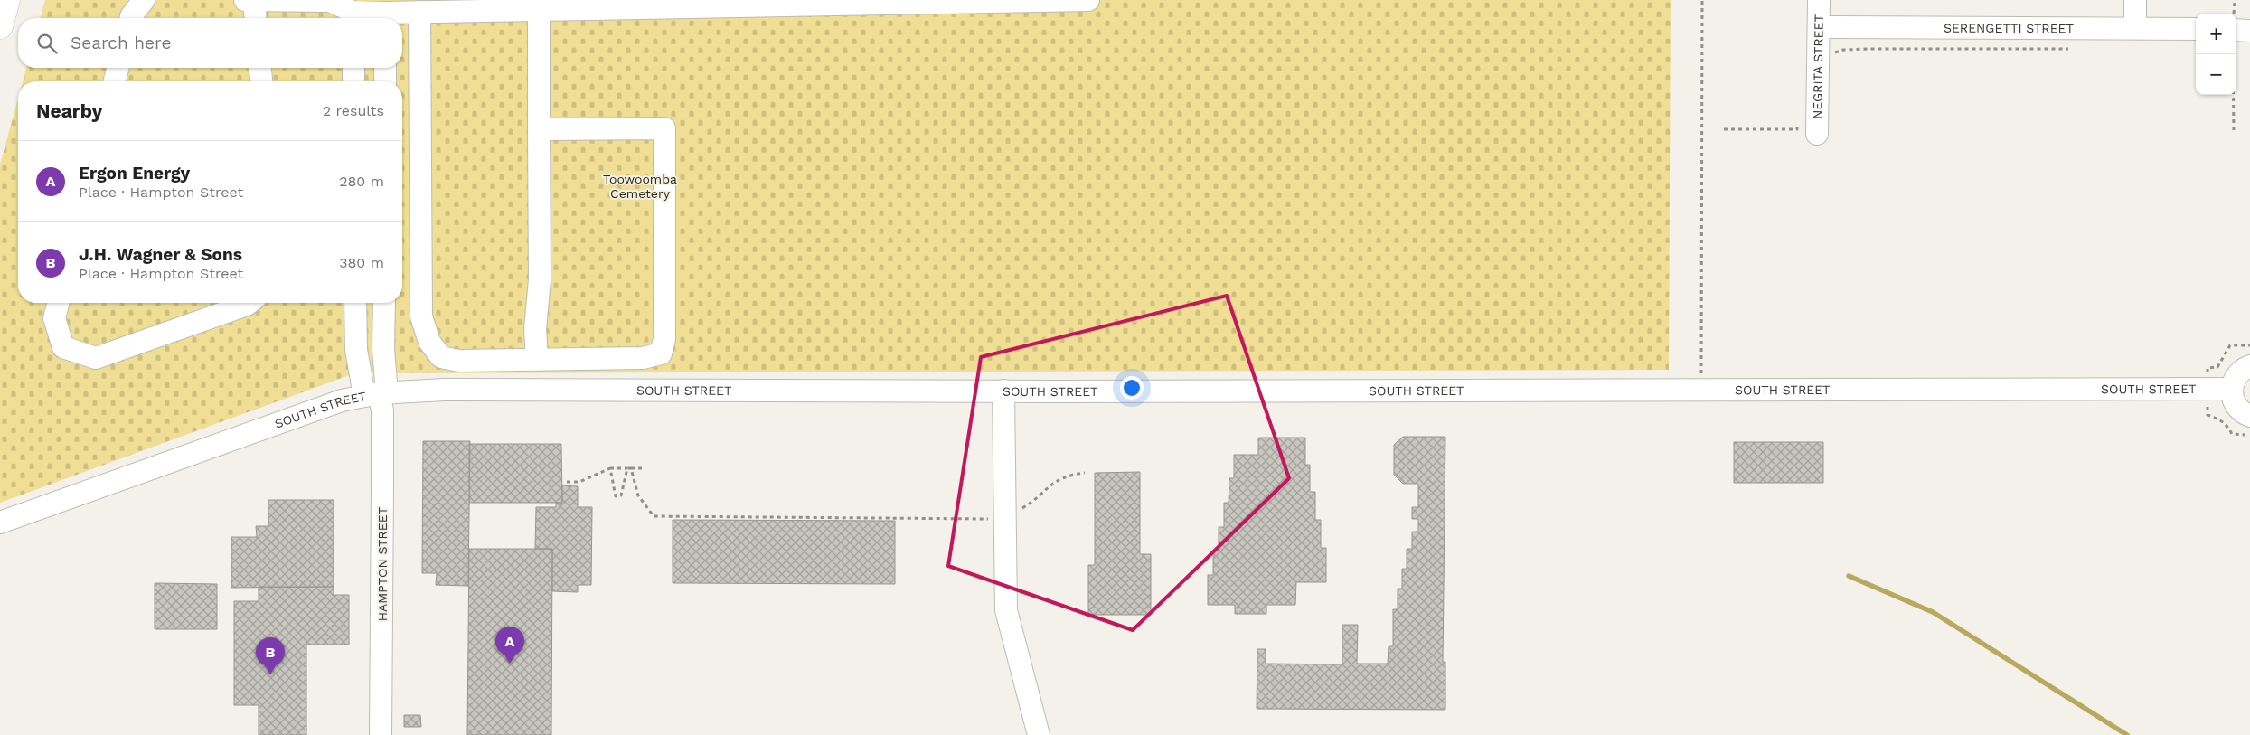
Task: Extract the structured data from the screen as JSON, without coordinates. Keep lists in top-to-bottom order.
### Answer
{
  "streets": {
    "street": [
      "SERENGETTI STREET",
      "NEGRITA STREET",
      "SOUTH STREET",
      "HAMPTON STREET"
    ]
  },
  "crossings": [
    ["SERENGETTI STREET", "NEGRITA STREET"],
    ["SOUTH STREET", "HAMPTON STREET"]
  ],
  "parks": ["Toowoomba Cemetery"],
  "page": {
    "map_buttons": ["+", "−"],
    "search": "Search here",
    "heading": ["Nearby", "2 results"],
    "list": [
      {
        "mark": "A",
        "name": "Ergon Energy",
        "note": "Place · Hampton Street",
        "value": "280 m"
      },
      {
        "mark": "B",
        "name": "J.H. Wagner & Sons",
        "note": "Place · Hampton Street",
        "value": "380 m"
      }
    ],
    "pins": ["A", "B"]
  }
}
